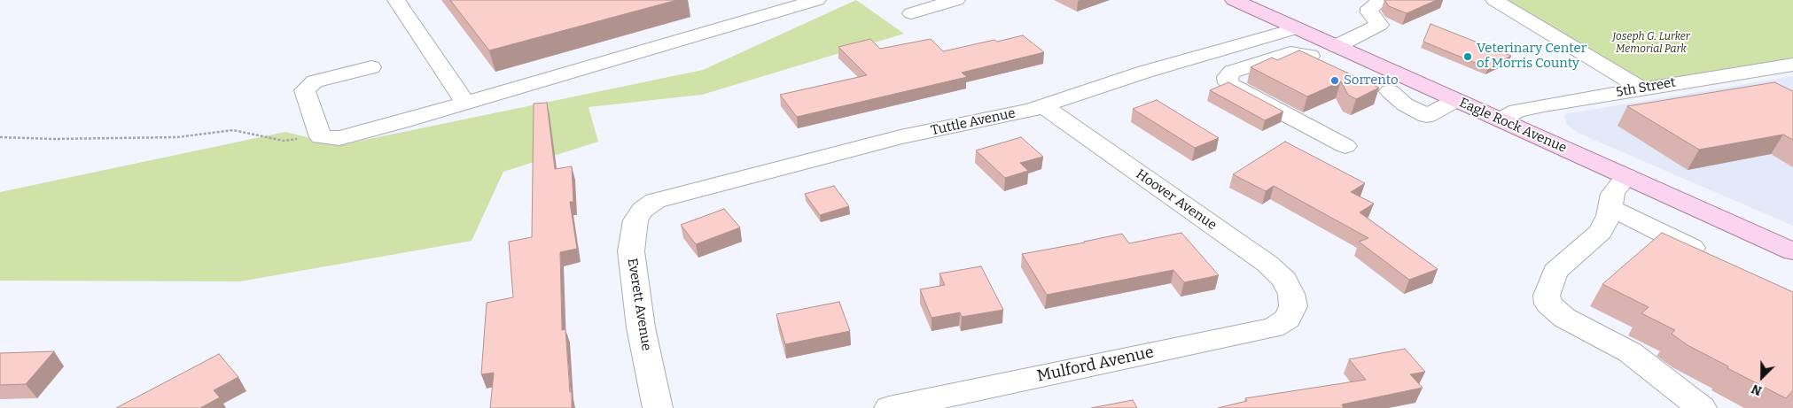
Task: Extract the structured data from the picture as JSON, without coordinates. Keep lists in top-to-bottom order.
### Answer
{
  "streets": {
    "main road": ["Eagle Rock Avenue"],
    "street": [
      "5th Street",
      "Tuttle Avenue",
      "Hoover Avenue",
      "Everett Avenue",
      "Mulford Avenue"
    ]
  },
  "crossings": [
    ["5th Street", "Eagle Rock Avenue"],
    ["Tuttle Avenue", "Eagle Rock Avenue"],
    ["Tuttle Avenue", "Hoover Avenue"],
    ["Tuttle Avenue", "Everett Avenue"],
    ["Hoover Avenue", "Mulford Avenue"]
  ],
  "parks": ["Joseph G. Lurker Memorial Park"],
  "places": ["Veterinary Center of Morris County", "Sorrento"],
  "north": "bottom left"
}
